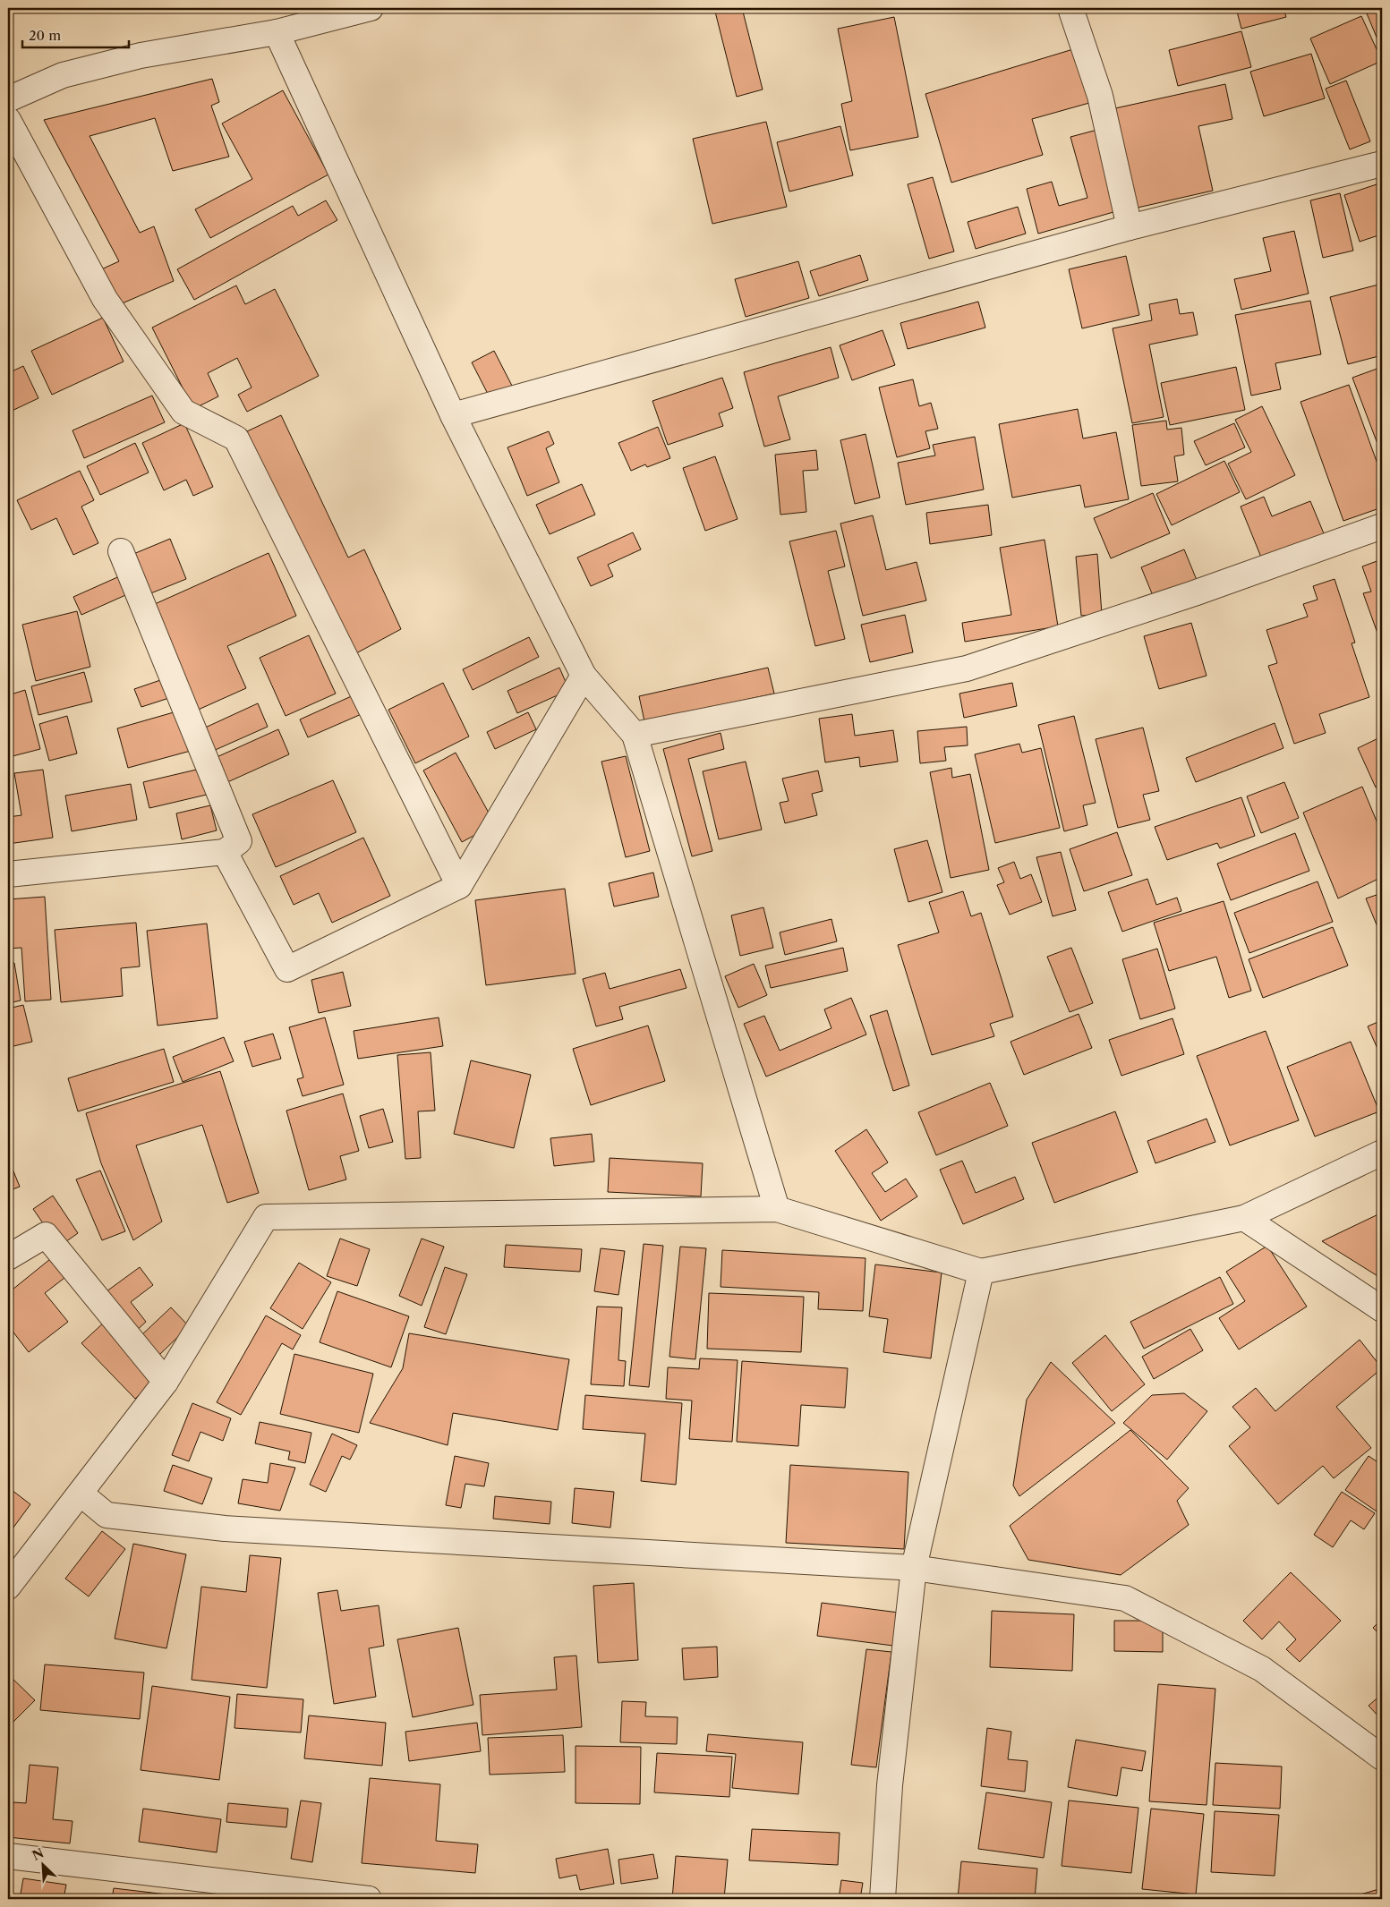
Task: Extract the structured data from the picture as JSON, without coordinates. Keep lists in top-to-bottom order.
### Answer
{
  "scale_bar": "20 m",
  "north": "top left"
}
